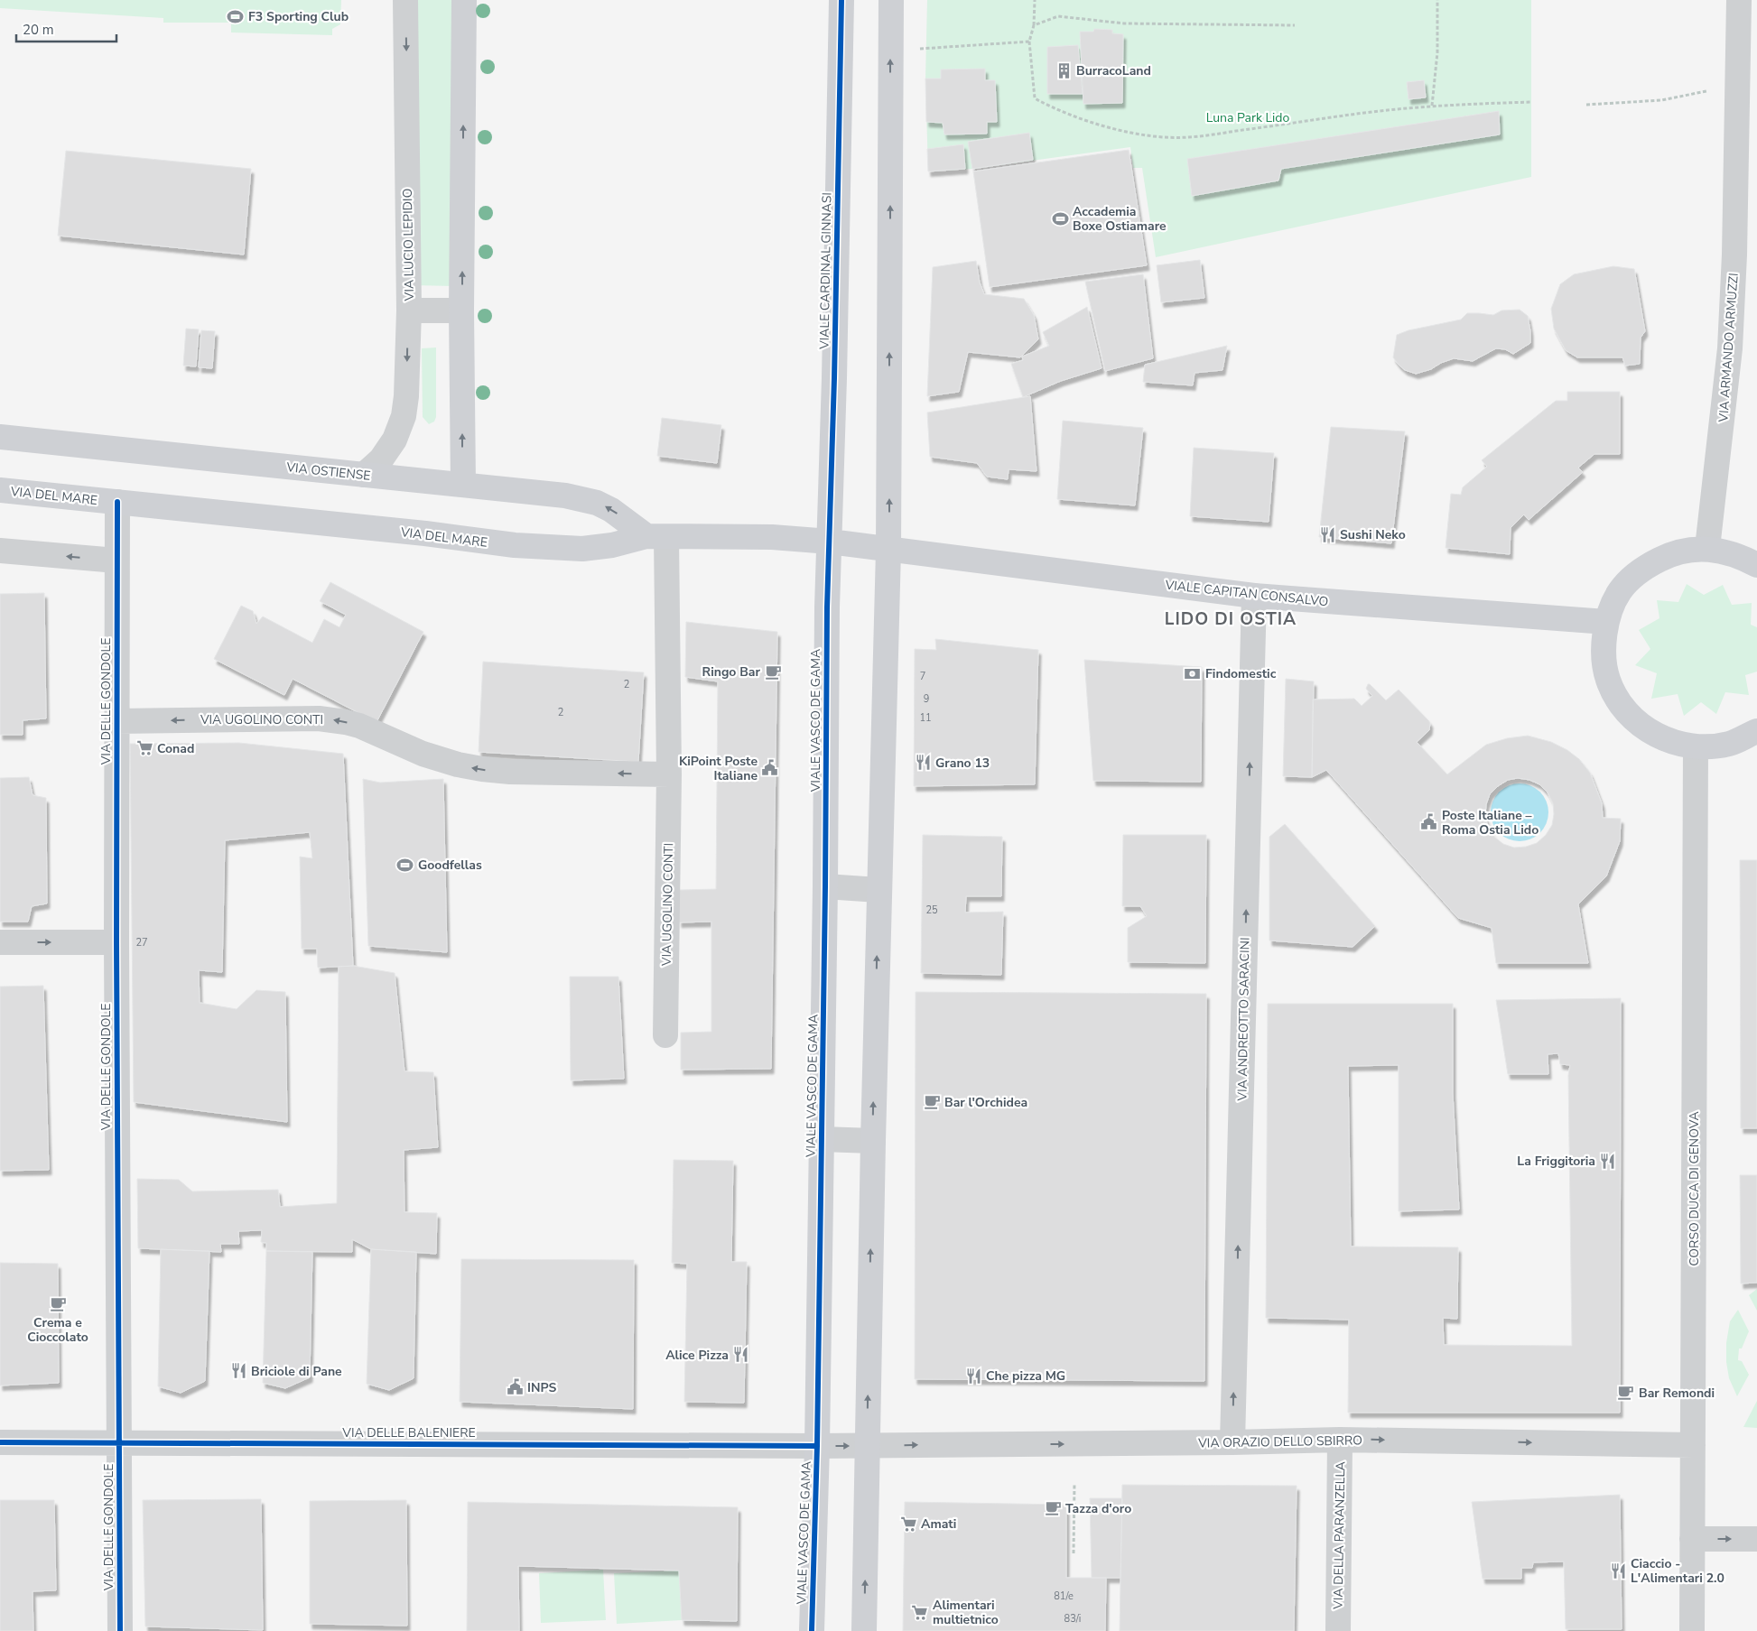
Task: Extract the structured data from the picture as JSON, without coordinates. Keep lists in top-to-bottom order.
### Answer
{
  "streets": {
    "street": [
      "VIA LUCIO LEPIDIO",
      "VIALE CARDINAL GINNASI",
      "VIA ARMANDO ARMUZZI",
      "VIA OSTIENSE",
      "VIA DEL MARE",
      "VIALE CAPITAN CONSALVO",
      "VIA DELLE GONDOLE",
      "VIA UGOLINO CONTI",
      "VIALE VASCO DE GAMA",
      "VIA ANDREOTTO SARACINI",
      "CORSO DUCA DI GENOVA",
      "VIA DELLE BALENIERE",
      "VIA ORAZIO DELLO SBIRRO",
      "VIA DELLA PARANZELLA"
    ]
  },
  "crossings": [
    ["VIA LUCIO LEPIDIO", "VIA OSTIENSE"],
    ["VIALE CARDINAL GINNASI", "VIA DEL MARE"],
    ["VIALE CARDINAL GINNASI", "VIALE VASCO DE GAMA"],
    ["VIA OSTIENSE", "VIA DEL MARE"],
    ["VIA OSTIENSE", "VIA UGOLINO CONTI"],
    ["VIA DEL MARE", "VIALE CAPITAN CONSALVO"],
    ["VIA DEL MARE", "VIA DELLE GONDOLE"],
    ["VIA DEL MARE", "VIA UGOLINO CONTI"],
    ["VIA DEL MARE", "VIALE VASCO DE GAMA"],
    ["VIALE CAPITAN CONSALVO", "VIA ANDREOTTO SARACINI"],
    ["VIA DELLE GONDOLE", "VIA UGOLINO CONTI"],
    ["VIA DELLE GONDOLE", "VIA DELLE BALENIERE"],
    ["VIALE VASCO DE GAMA", "VIA DELLE BALENIERE"],
    ["VIALE VASCO DE GAMA", "VIA ORAZIO DELLO SBIRRO"],
    ["VIA ANDREOTTO SARACINI", "VIA ORAZIO DELLO SBIRRO"],
    ["CORSO DUCA DI GENOVA", "VIA ORAZIO DELLO SBIRRO"],
    ["VIA ORAZIO DELLO SBIRRO", "VIA DELLA PARANZELLA"]
  ],
  "one_way": ["VIA UGOLINO CONTI", "VIA ANDREOTTO SARACINI", "VIA ORAZIO DELLO SBIRRO"],
  "districts": ["LIDO DI OSTIA"],
  "parks": ["Luna Park Lido"],
  "places": {
    "sports": ["F3 Sporting Club", "Accademia Boxe Ostiamare", "Goodfellas"],
    "building": ["BurracoLand"],
    "restaurant": [
      "Sushi Neko",
      "Grano 13",
      "La Friggitoria",
      "Alice Pizza",
      "Briciole di Pane",
      "Che pizza MG",
      "Ciaccio - L'Alimentari 2.0"
    ],
    "cafe": [
      "Ringo Bar",
      "Bar l'Orchidea",
      "Crema e Cioccolato",
      "Bar Remondi",
      "Tazza d'oro"
    ],
    "bank": ["Findomestic"],
    "supermarket": ["Conad", "Amati", "Alimentari multietnico"],
    "public building": ["KiPoint Poste Italiane", "Poste Italiane – Roma Ostia Lido", "INPS"]
  },
  "house_numbers": [
    "7",
    "2",
    "9",
    "2",
    "11",
    "25",
    "27",
    "81/e",
    "83/i"
  ],
  "scale_bar": "20 m"
}
